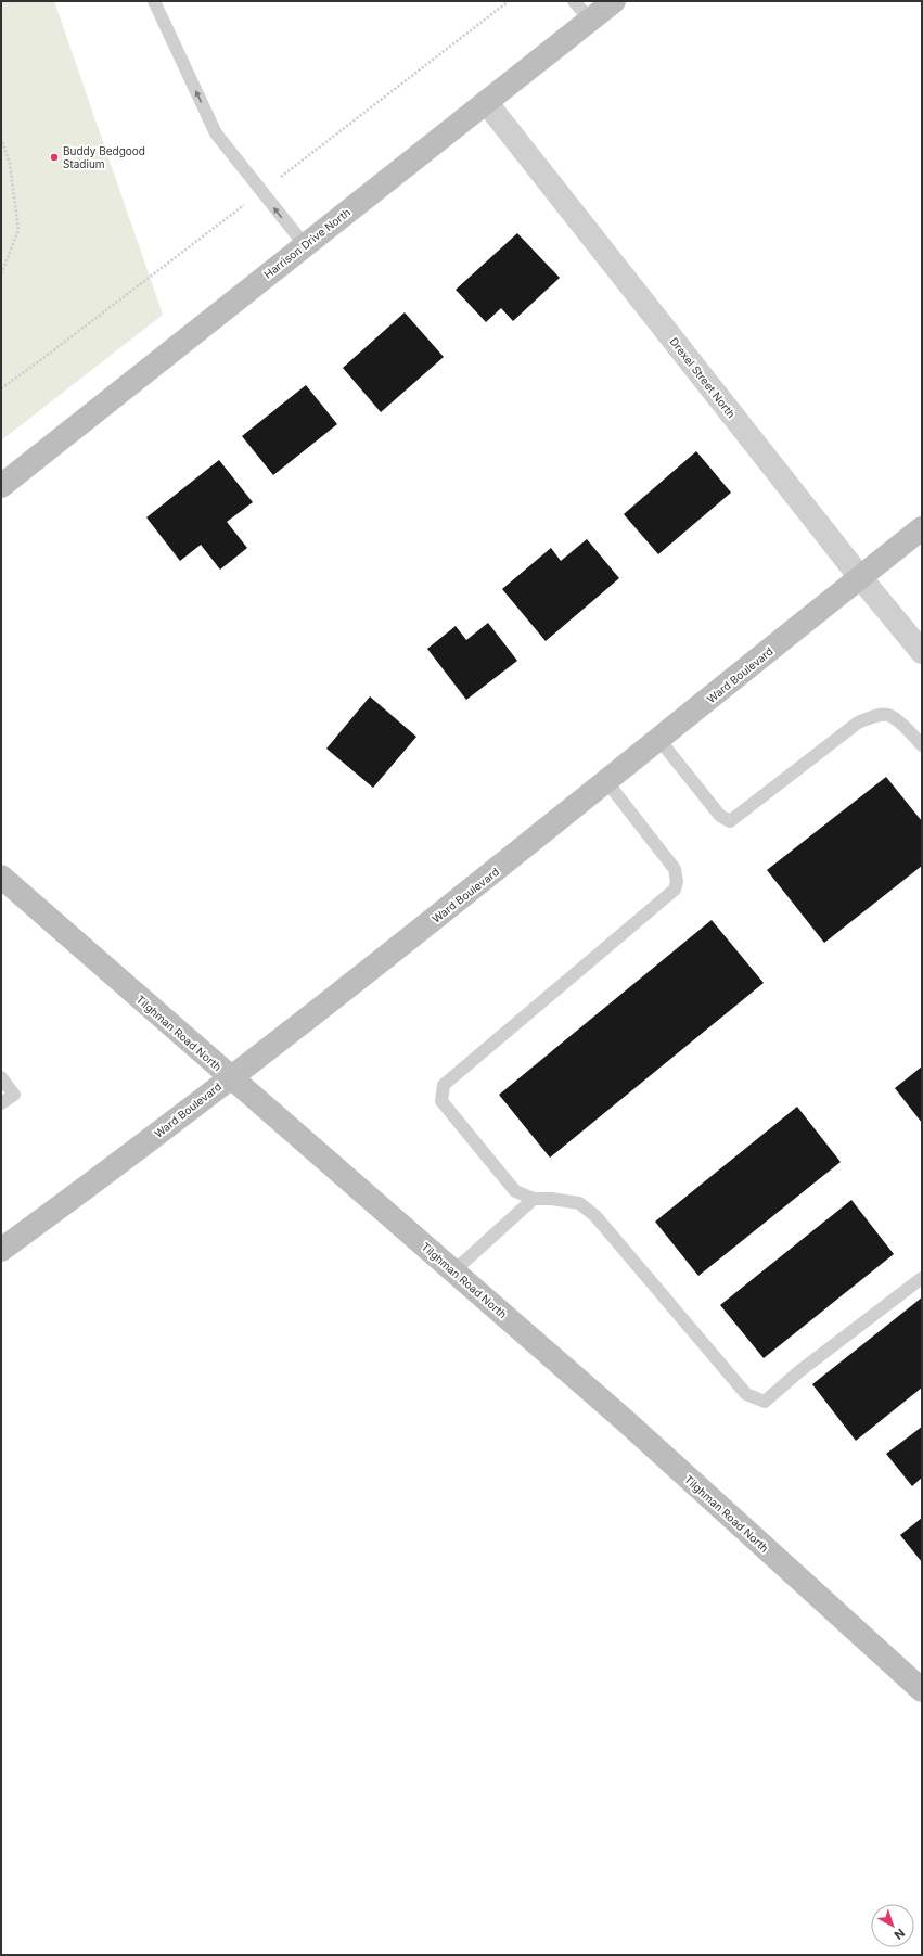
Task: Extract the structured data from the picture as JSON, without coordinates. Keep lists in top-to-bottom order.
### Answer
{
  "streets": {
    "street": [
      "Harrison Drive North",
      "Drexel Street North",
      "Ward Boulevard",
      "Tilghman Road North"
    ]
  },
  "crossings": [
    ["Harrison Drive North", "Drexel Street North"],
    ["Drexel Street North", "Ward Boulevard"],
    ["Ward Boulevard", "Tilghman Road North"]
  ],
  "places": ["Buddy Bedgood Stadium"],
  "north": "bottom right"
}
